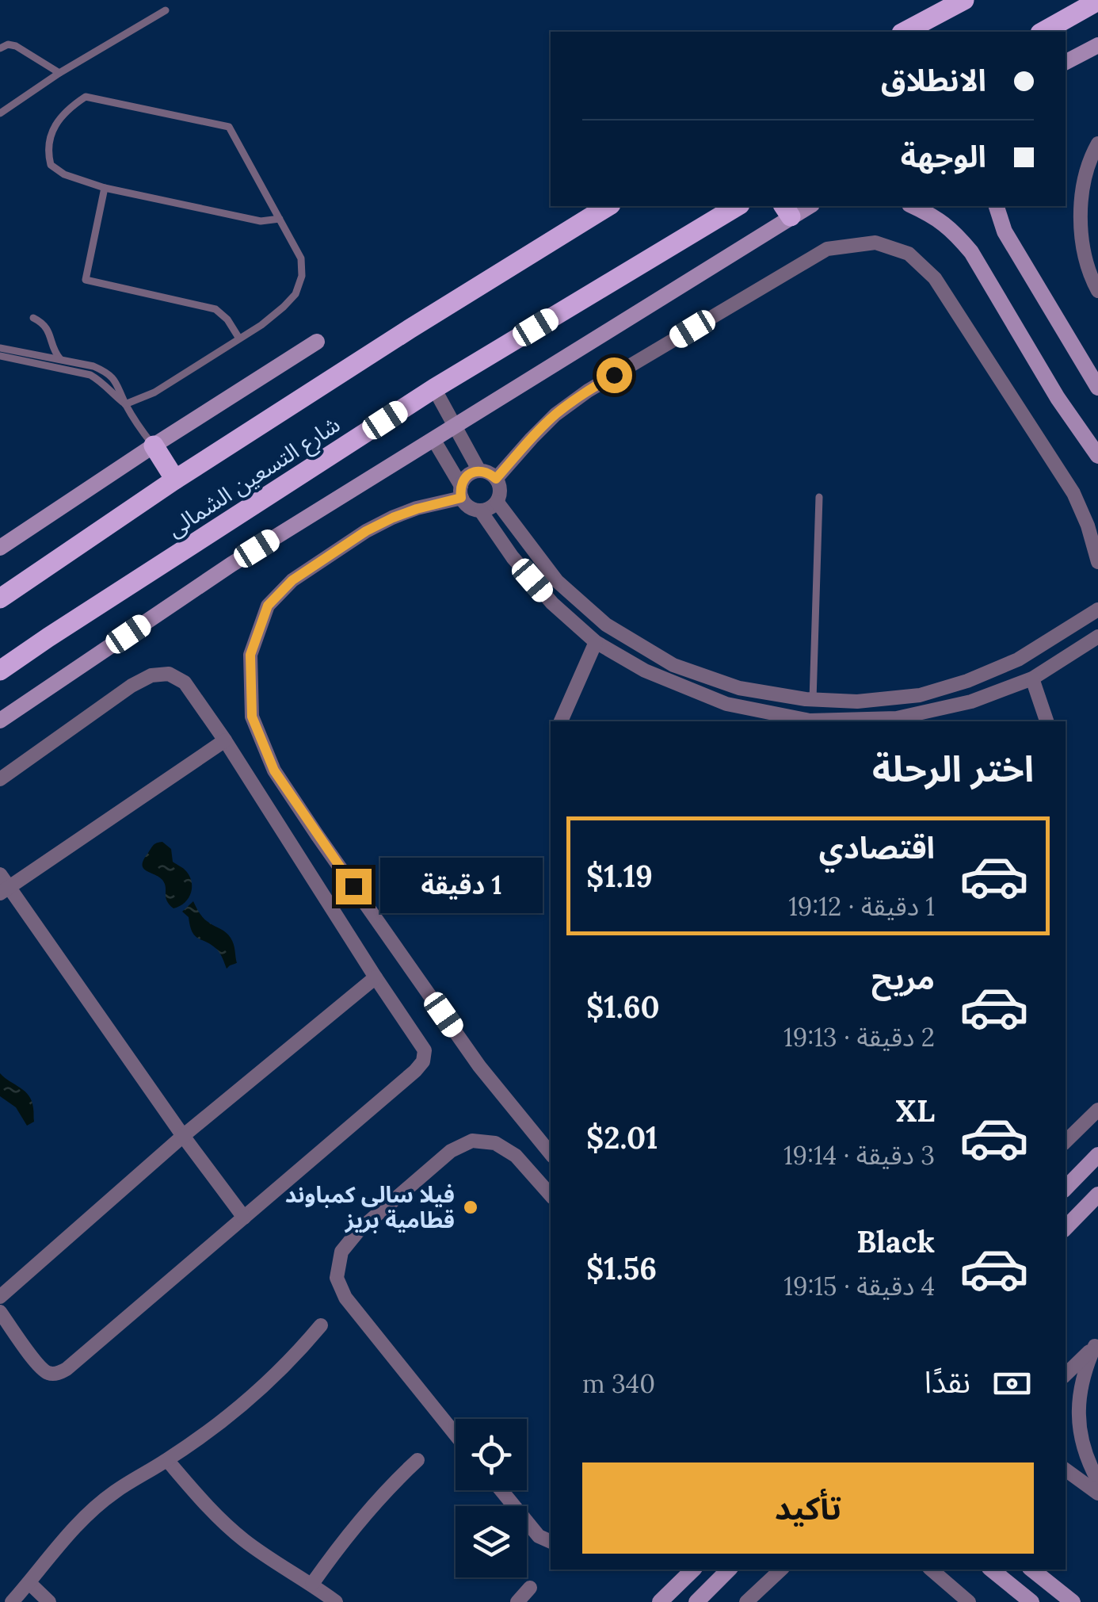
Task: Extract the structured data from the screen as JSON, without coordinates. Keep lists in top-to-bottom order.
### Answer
{
  "streets": {
    "main road": ["شارع التسعين الشمالى"]
  },
  "places": ["فيلا سالى كمباوند قطامية بريز"],
  "page": {
    "banner": ["الانطلاق", "الوجهة"],
    "heading": "اختر الرحلة",
    "list": [
      {
        "name": "اقتصادي",
        "note": "1 دقيقة · 19:12",
        "value": "$1.19"
      },
      {
        "name": "مريح",
        "note": "2 دقيقة · 19:13",
        "value": "$1.60"
      },
      {
        "name": "XL",
        "note": "3 دقيقة · 19:14",
        "value": "$2.01"
      },
      {
        "name": "Black",
        "note": "4 دقيقة · 19:15",
        "value": "$1.56"
      }
    ],
    "bubble": "1 دقيقة",
    "pay": ["نقدًا", "340 m"],
    "buttons": "تأكيد"
  }
}
